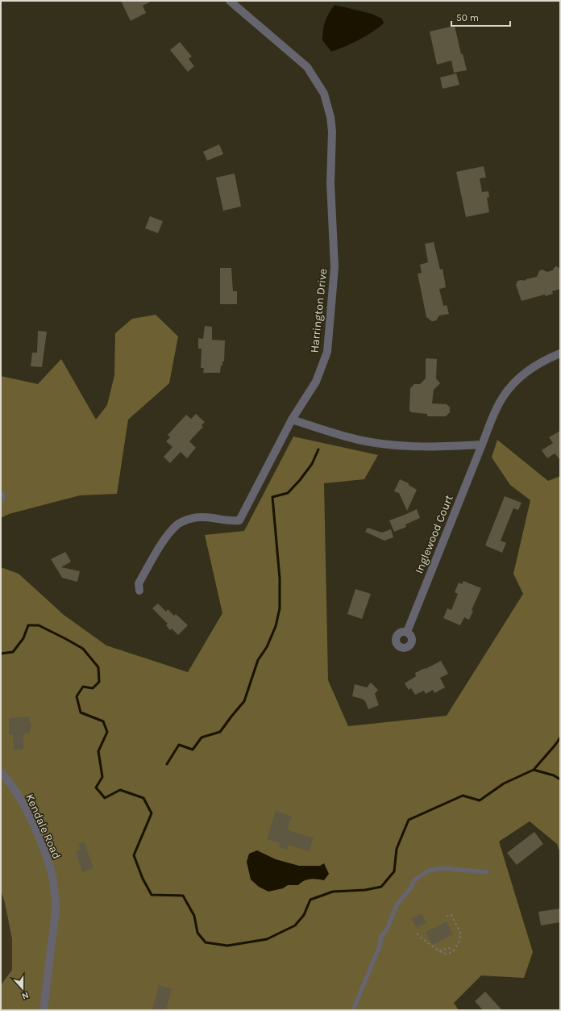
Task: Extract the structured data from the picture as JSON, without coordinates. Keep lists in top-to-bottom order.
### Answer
{
  "streets": {
    "street": ["Harrington Drive", "Inglewood Court", "Kendale Road"]
  },
  "scale_bar": "50 m",
  "north": "bottom"
}
